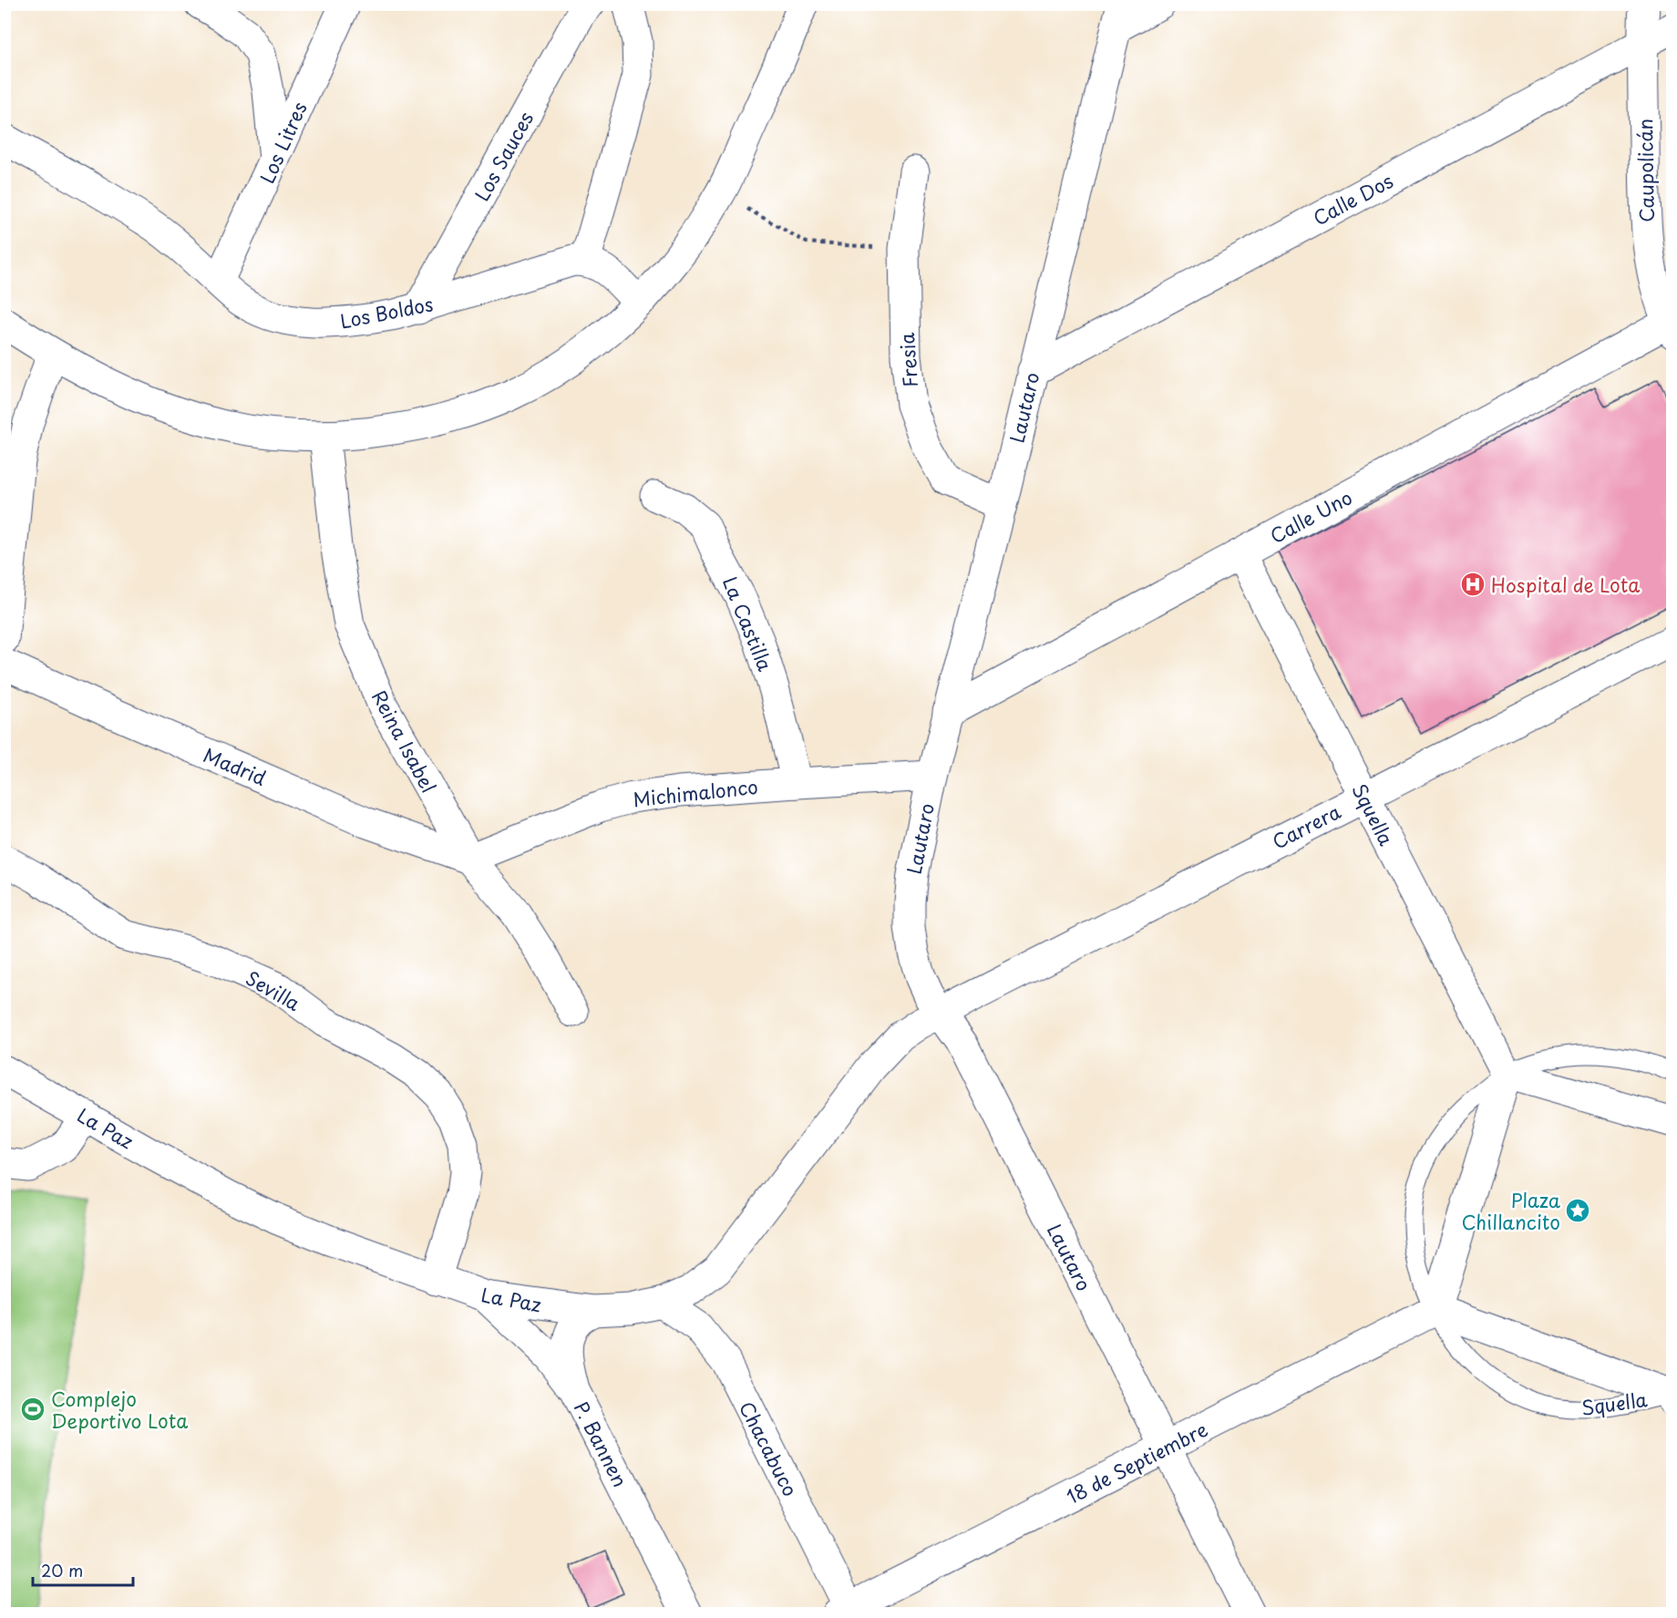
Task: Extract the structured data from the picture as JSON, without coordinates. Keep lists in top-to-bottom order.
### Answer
{
  "streets": {
    "street": [
      "Los Litres",
      "Los Sauces",
      "Caupolicán",
      "Calle Dos",
      "Los Boldos",
      "Fresia",
      "Lautaro",
      "Calle Uno",
      "La Castilla",
      "Reina Isabel",
      "Madrid",
      "Michimalonco",
      "Squella",
      "Carrera",
      "Sevilla",
      "La Paz",
      "P. Bannen",
      "Chacabuco",
      "18 de Septiembre"
    ]
  },
  "crossings": [
    ["Los Litres", "Los Boldos"],
    ["Los Sauces", "Los Boldos"],
    ["Caupolicán", "Calle Dos"],
    ["Caupolicán", "Calle Uno"],
    ["Calle Dos", "Lautaro"],
    ["Fresia", "Lautaro"],
    ["Lautaro", "Calle Uno"],
    ["Lautaro", "Michimalonco"],
    ["Lautaro", "Carrera"],
    ["Lautaro", "La Paz"],
    ["Lautaro", "18 de Septiembre"],
    ["Calle Uno", "Squella"],
    ["La Castilla", "Michimalonco"],
    ["Reina Isabel", "Madrid"],
    ["Reina Isabel", "Michimalonco"],
    ["Madrid", "Michimalonco"],
    ["Squella", "Carrera"],
    ["Squella", "18 de Septiembre"],
    ["Carrera", "La Paz"],
    ["Sevilla", "La Paz"],
    ["La Paz", "P. Bannen"],
    ["La Paz", "Chacabuco"],
    ["Chacabuco", "18 de Septiembre"]
  ],
  "places": {
    "hospital": ["Hospital de Lota"],
    "place": ["Plaza Chillancito"],
    "sports": ["Complejo Deportivo Lota"]
  },
  "scale_bar": "20 m"
}
